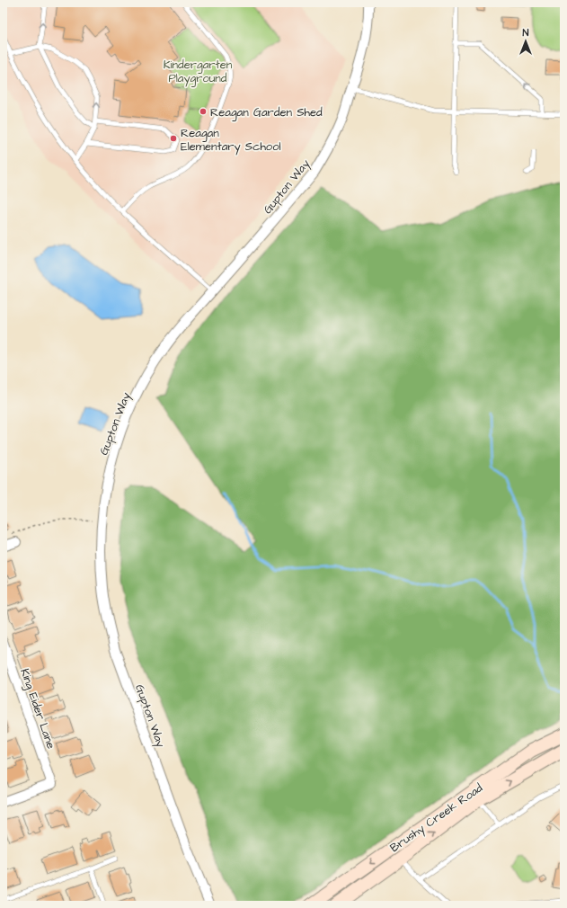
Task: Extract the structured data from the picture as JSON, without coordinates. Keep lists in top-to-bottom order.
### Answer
{
  "streets": {
    "main road": ["Brushy Creek Road"],
    "street": ["Gupton Way", "King Eider Lane"]
  },
  "parks": ["Kindergarten Playground"],
  "places": ["Reagan Garden Shed", "Reagan Elementary School"],
  "north": "top"
}
